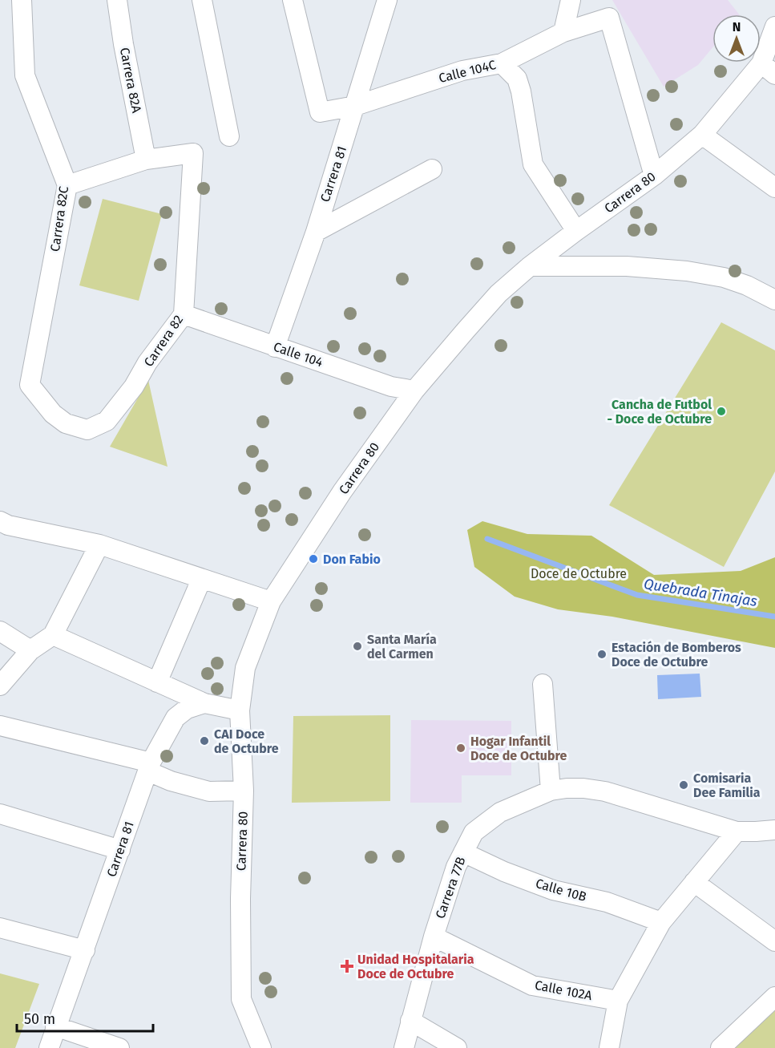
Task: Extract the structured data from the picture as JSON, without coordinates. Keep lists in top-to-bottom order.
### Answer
{
  "streets": {
    "street": [
      "Calle 104C",
      "Carrera 82A",
      "Carrera 81",
      "Carrera 80",
      "Carrera 82C",
      "Carrera 82",
      "Calle 104",
      "Carrera 77B",
      "Calle 10B",
      "Calle 102A"
    ]
  },
  "crossings": [
    ["Calle 104C", "Carrera 81"],
    ["Calle 104C", "Carrera 80"],
    ["Carrera 82A", "Carrera 82"],
    ["Carrera 81", "Calle 104"],
    ["Carrera 80", "Calle 104"],
    ["Carrera 82C", "Carrera 82"],
    ["Carrera 82", "Calle 104"],
    ["Carrera 77B", "Calle 10B"],
    ["Carrera 77B", "Calle 102A"]
  ],
  "water": ["Quebrada Tinajas"],
  "parks": ["Doce de Octubre"],
  "places": {
    "other": [
      "Cancha de Futbol - Doce de Octubre",
      "Don Fabio",
      "Santa María del Carmen",
      "Estación de Bomberos Doce de Octubre",
      "CAI Doce de Octubre",
      "Hogar Infantil Doce de Octubre",
      "Comisaria Dee Familia"
    ],
    "health": ["Unidad Hospitalaria Doce de Octubre"]
  },
  "scale_bar": "50 m",
  "north": "top"
}
